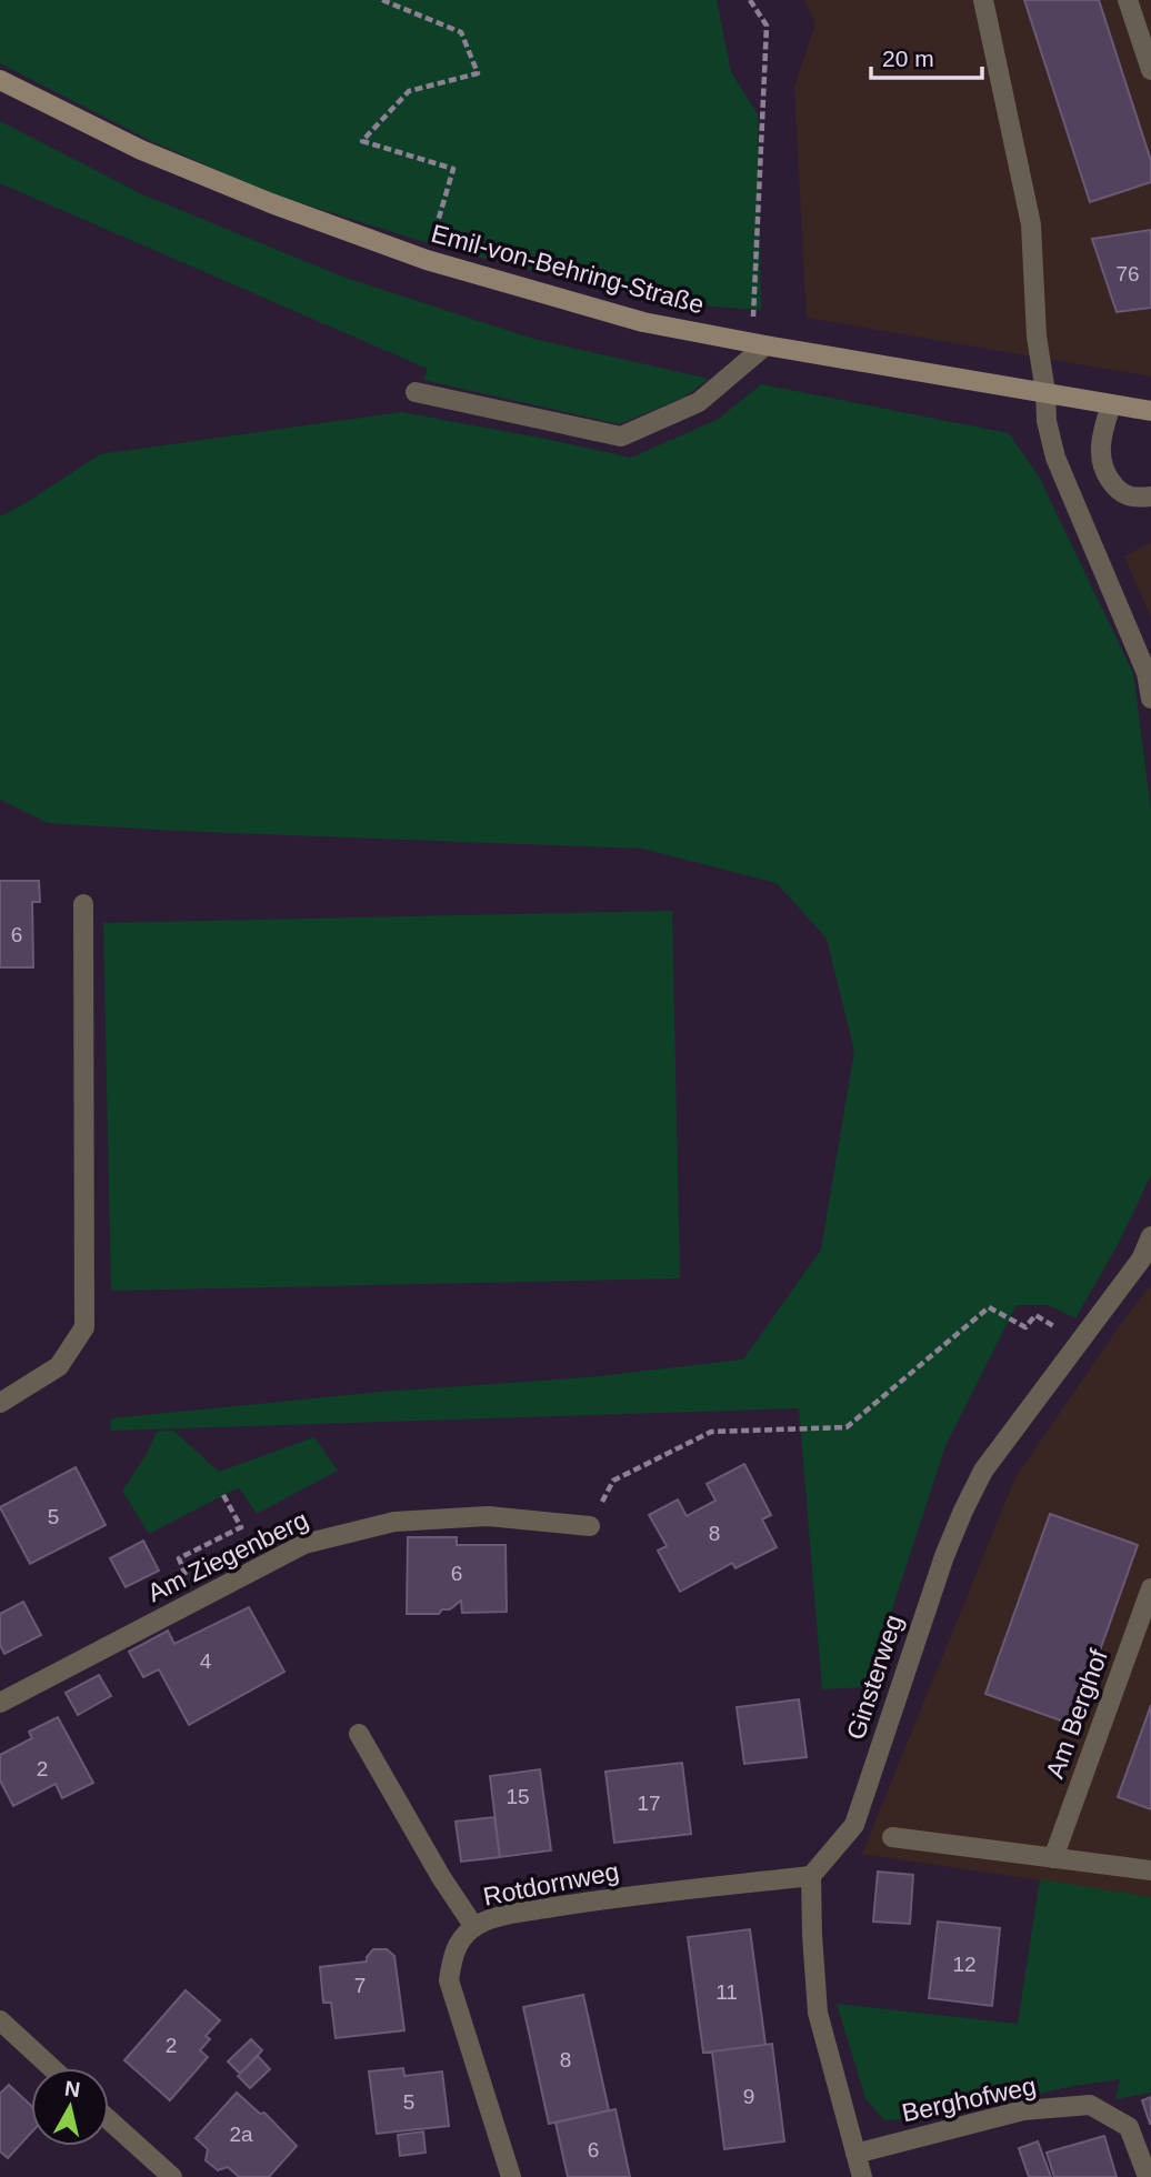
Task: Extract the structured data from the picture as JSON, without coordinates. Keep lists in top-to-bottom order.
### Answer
{
  "streets": {
    "main road": ["Emil-von-Behring-Straße"],
    "street": [
      "Am Ziegenberg",
      "Ginsterweg",
      "Am Berghof",
      "Rotdornweg",
      "Berghofweg"
    ]
  },
  "crossings": [
    ["Ginsterweg", "Rotdornweg"]
  ],
  "house_numbers": [
    "76",
    "6",
    "5",
    "8",
    "6",
    "4",
    "2",
    "15",
    "17",
    "12",
    "7",
    "11",
    "2",
    "8",
    "9",
    "5",
    "2a",
    "6"
  ],
  "scale_bar": "20 m",
  "north": "top"
}
